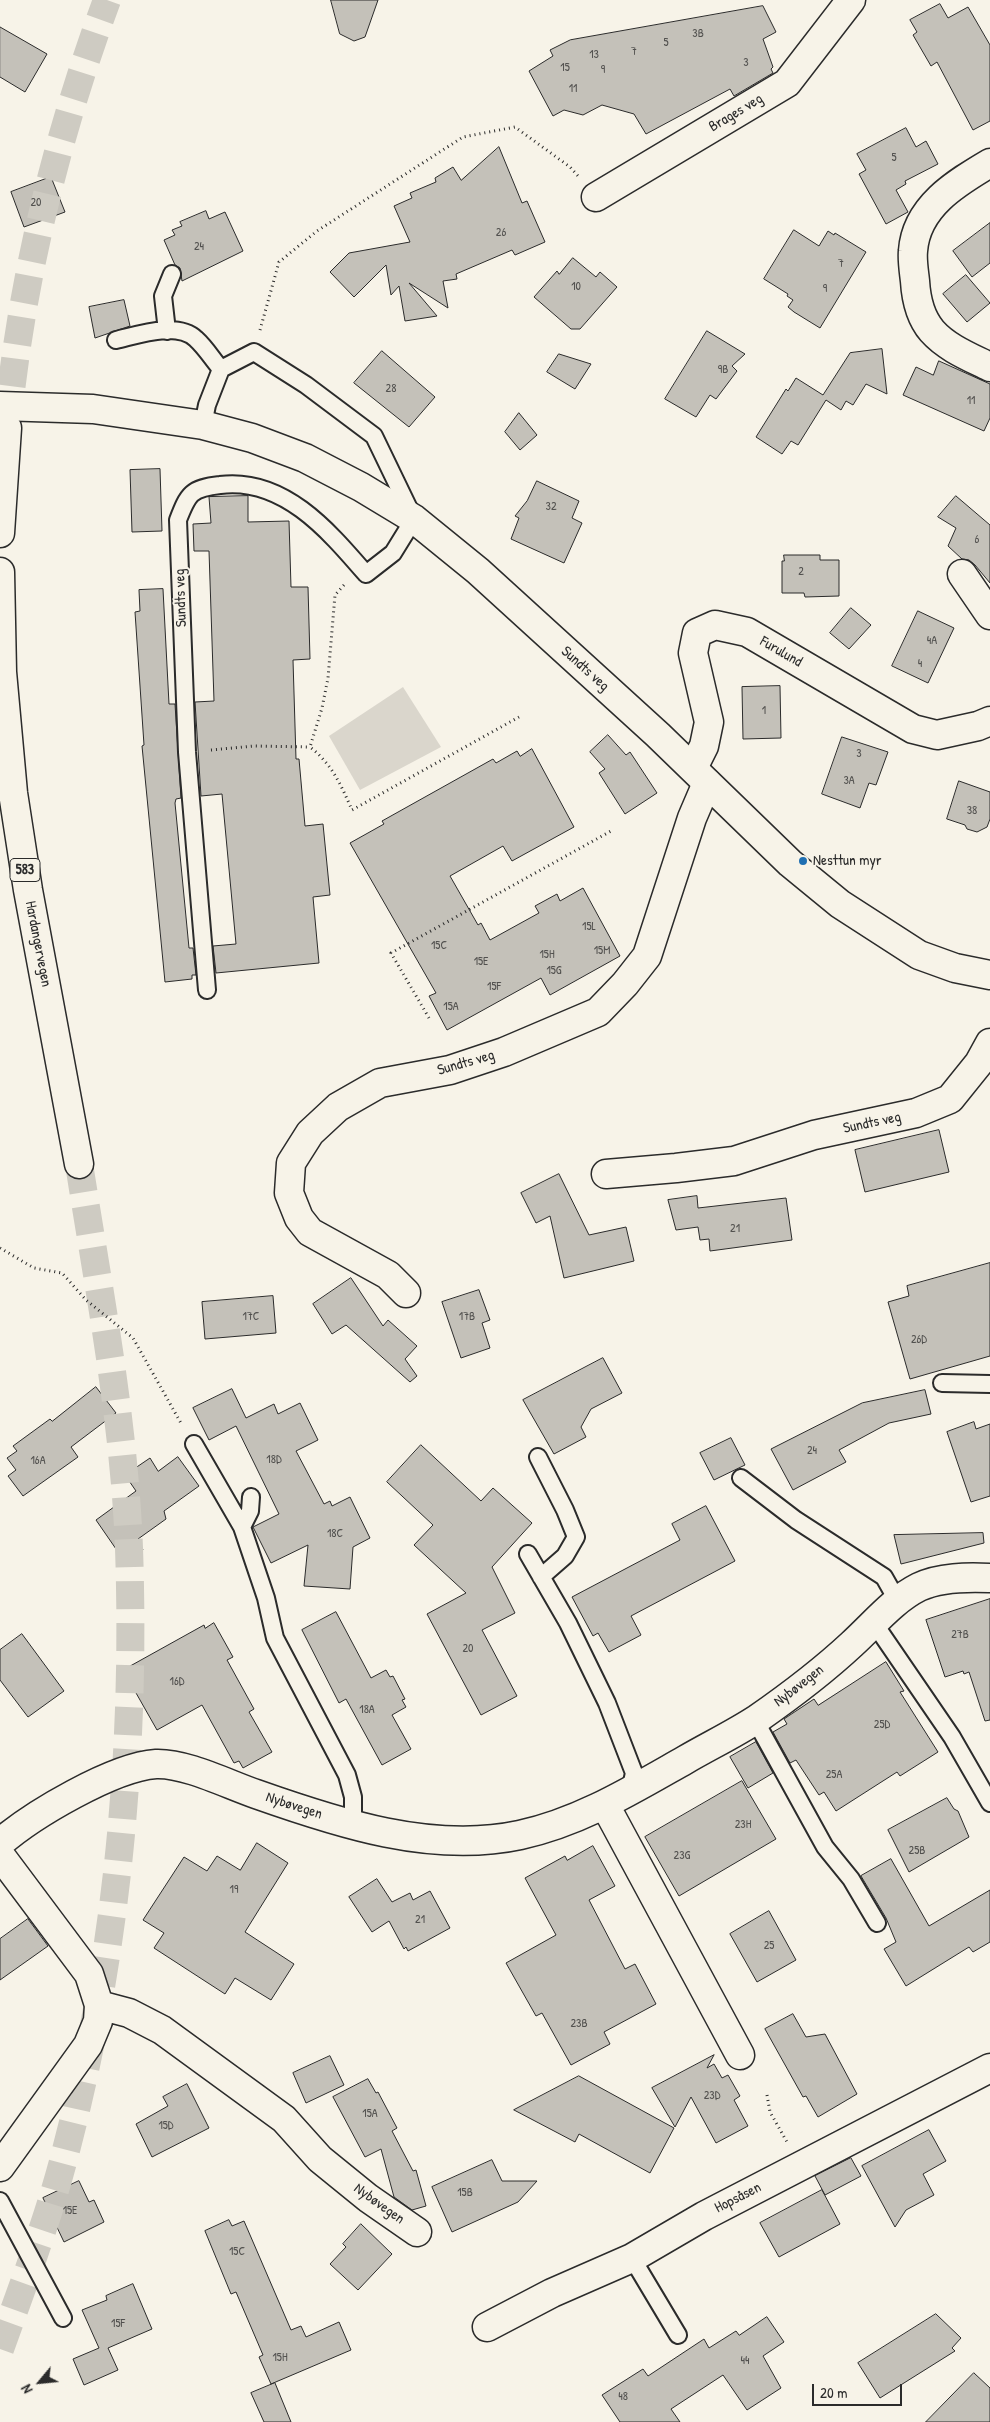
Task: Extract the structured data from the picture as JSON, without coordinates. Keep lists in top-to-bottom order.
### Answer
{
  "streets": {
    "street": [
      "Brages veg",
      "Sundts veg",
      "Furulund",
      "583",
      "Hardangervegen",
      "Nybøvegen",
      "Hopsåsen"
    ]
  },
  "crossings": [
    ["Sundts veg", "Furulund"]
  ],
  "places": ["Nesttun myr"],
  "house_numbers": [
    "3B",
    "5",
    "7",
    "13",
    "3",
    "15",
    "9",
    "11",
    "5",
    "20",
    "26",
    "24",
    "7",
    "10",
    "9",
    "9B",
    "28",
    "11",
    "32",
    "6",
    "2",
    "4A",
    "4",
    "1",
    "3",
    "3A",
    "38",
    "15L",
    "15C",
    "15M",
    "15H",
    "15E",
    "15G",
    "15F",
    "15A",
    "21",
    "17C",
    "17B",
    "26D",
    "24",
    "18D",
    "16A",
    "18C",
    "27B",
    "20",
    "16D",
    "18A",
    "25D",
    "25A",
    "23H",
    "25B",
    "23G",
    "19",
    "21",
    "25",
    "23B",
    "23D",
    "15A",
    "15D",
    "15B",
    "15E",
    "15C",
    "15F",
    "15H",
    "44",
    "48"
  ],
  "scale_bar": "20 m",
  "north": "bottom left"
}
